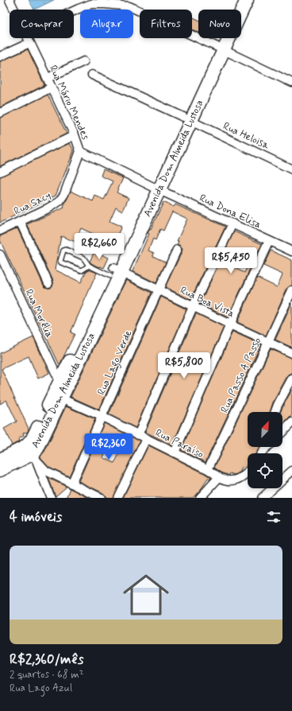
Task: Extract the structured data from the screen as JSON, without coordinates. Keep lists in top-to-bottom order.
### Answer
{
  "streets": {
    "main road": ["Avenida Dom Almeida Lustosa"],
    "street": [
      "Rua Mário Mendes",
      "Rua Heloisa",
      "Rua Sacy",
      "Rua Dona Elisa",
      "Rua Boa Vista",
      "Rua Morélia",
      "Rua Lago Verde",
      "Rua Passo A Passo",
      "Rua Paraíso"
    ]
  },
  "crossings": [
    ["Rua Mário Mendes", "Avenida Dom Almeida Lustosa"],
    ["Rua Mário Mendes", "Rua Sacy"],
    ["Rua Mário Mendes", "Rua Dona Elisa"],
    ["Rua Heloisa", "Avenida Dom Almeida Lustosa"],
    ["Avenida Dom Almeida Lustosa", "Rua Dona Elisa"],
    ["Avenida Dom Almeida Lustosa", "Rua Boa Vista"],
    ["Avenida Dom Almeida Lustosa", "Rua Morélia"],
    ["Avenida Dom Almeida Lustosa", "Rua Paraíso"],
    ["Rua Boa Vista", "Rua Lago Verde"],
    ["Rua Boa Vista", "Rua Passo A Passo"],
    ["Rua Lago Verde", "Rua Paraíso"],
    ["Rua Passo A Passo", "Rua Paraíso"]
  ],
  "north": "top right",
  "page": {
    "chip": [
      "Comprar",
      "Alugar",
      "Filtros",
      "Novo"
    ],
    "price": [
      "R$2,660",
      "R$5,450",
      "R$5,800",
      "R$2,360"
    ],
    "heading": "4 imóveis",
    "list": [
      {
        "name": "R$2,360/mês",
        "note": "2 quartos · 68 m² · Rua Lago Azul"
      }
    ]
  }
}
